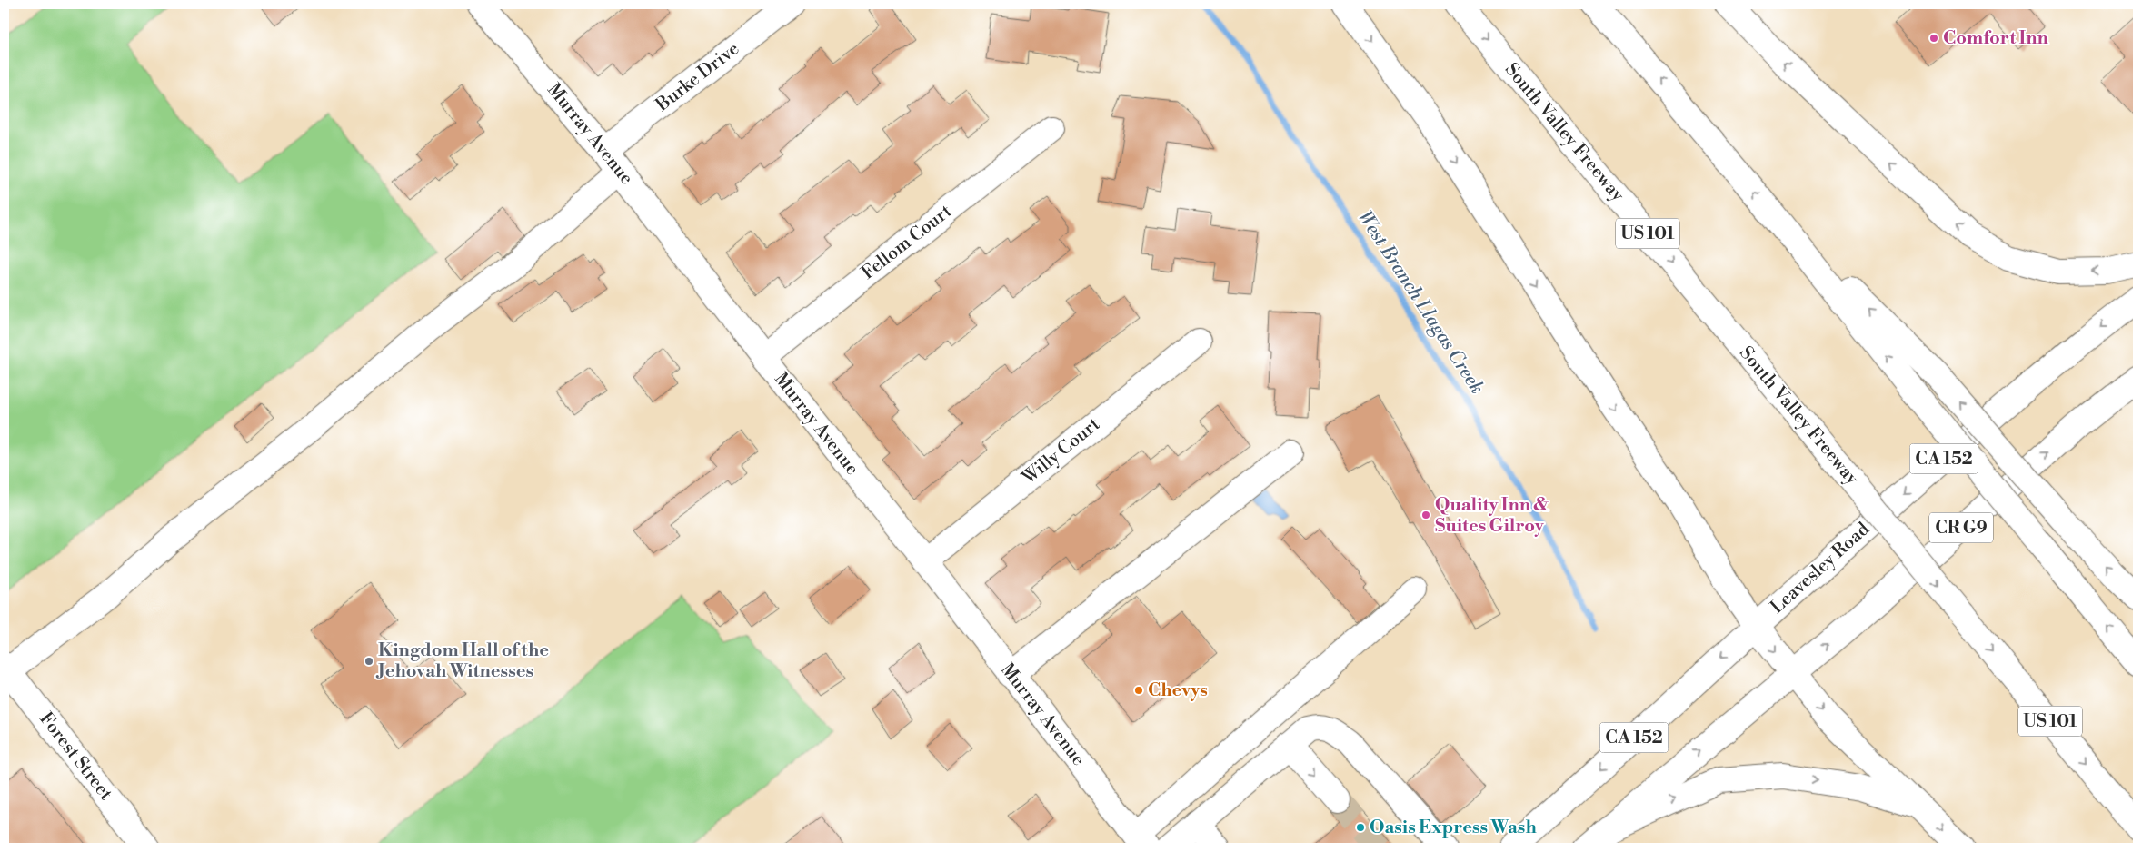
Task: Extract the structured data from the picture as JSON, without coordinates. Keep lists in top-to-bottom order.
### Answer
{
  "streets": {
    "main road": [
      "Burke Drive",
      "South Valley Freeway",
      "Murray Avenue",
      "US 101",
      "Fellom Court",
      "Willy Court",
      "CA 152",
      "CR G9",
      "Leavesley Road",
      "Forest Street"
    ]
  },
  "crossings": [
    ["Burke Drive", "Murray Avenue"],
    ["Murray Avenue", "Fellom Court"],
    ["Murray Avenue", "Willy Court"]
  ],
  "water": ["West Branch Llagas Creek"],
  "places": [
    "Comfort Inn",
    "Quality Inn & Suites Gilroy",
    "Kingdom Hall of the Jehovah Witnesses",
    "Chevys",
    "Oasis Express Wash"
  ]
}
